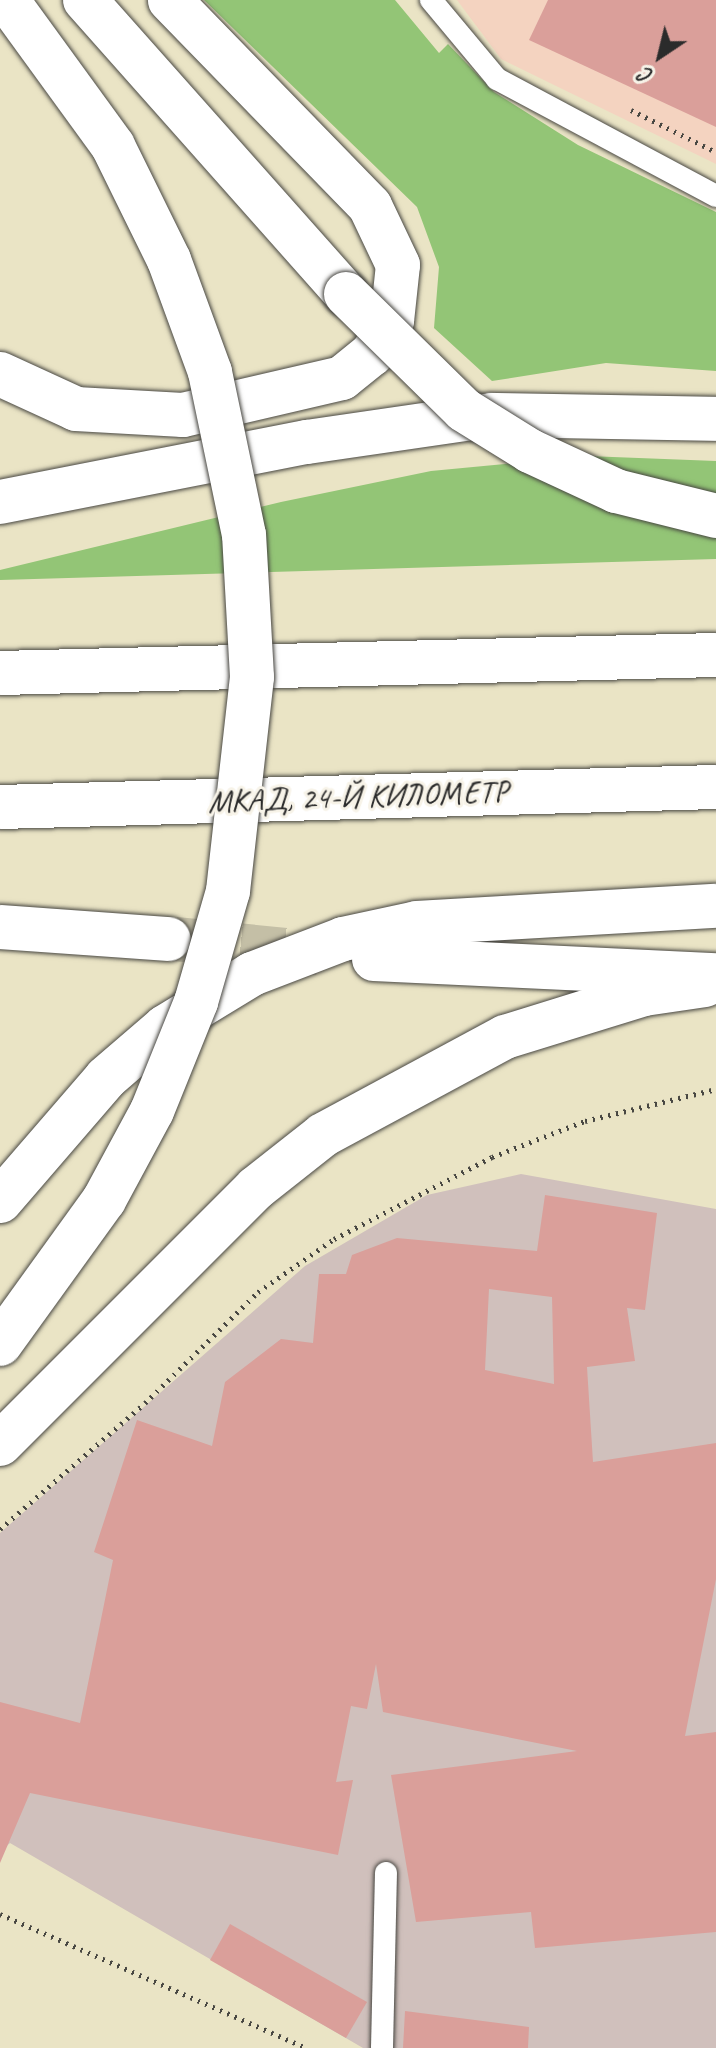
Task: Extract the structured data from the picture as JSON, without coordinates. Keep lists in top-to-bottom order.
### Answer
{
  "streets": {
    "main road": ["МКАД, 24-Й КИЛОМЕТР"]
  },
  "north": "bottom left"
}
